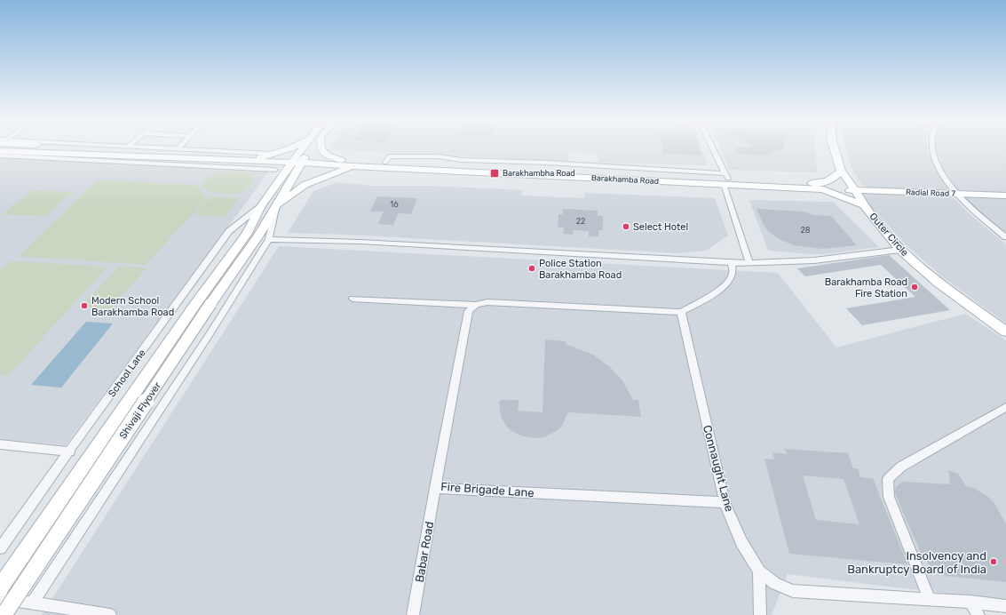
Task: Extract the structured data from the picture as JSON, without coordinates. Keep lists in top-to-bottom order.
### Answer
{
  "streets": {
    "main road": [
      "Barakhamba Road",
      "Radial Road 7",
      "Outer Circle",
      "Shivaji Flyover"
    ],
    "street": [
      "School Lane",
      "Connaught Lane",
      "Fire Brigade Lane",
      "Babar Road"
    ]
  },
  "crossings": [
    ["Barakhamba Road", "Radial Road 7"],
    ["Barakhamba Road", "Outer Circle"],
    ["Barakhamba Road", "Shivaji Flyover"],
    ["Radial Road 7", "Outer Circle"],
    ["School Lane", "Shivaji Flyover"],
    ["Connaught Lane", "Fire Brigade Lane"],
    ["Fire Brigade Lane", "Babar Road"]
  ],
  "places": {
    "transit": ["Barakhambha Road"],
    "other": [
      "Select Hotel",
      "Police Station Barakhamba Road",
      "Barakhamba Road Fire Station",
      "Modern School Barakhamba Road",
      "Insolvency and Bankruptcy Board of India"
    ]
  },
  "house_numbers": ["16", "22", "28"]
}
